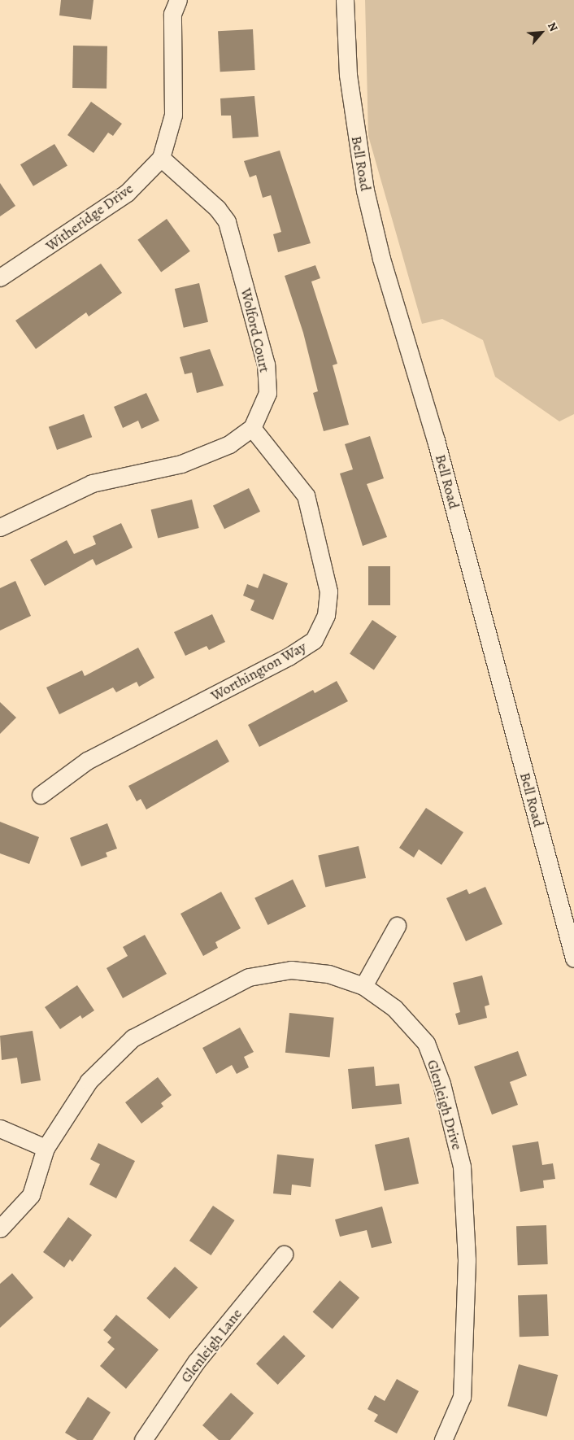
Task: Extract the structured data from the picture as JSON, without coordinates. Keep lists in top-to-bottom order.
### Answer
{
  "streets": {
    "street": [
      "Bell Road",
      "Witheridge Drive",
      "Wolford Court",
      "Worthington Way",
      "Glenleigh Drive",
      "Glenleigh Lane"
    ]
  },
  "crossings": [
    ["Witheridge Drive", "Wolford Court"],
    ["Wolford Court", "Worthington Way"]
  ],
  "north": "top right"
}
